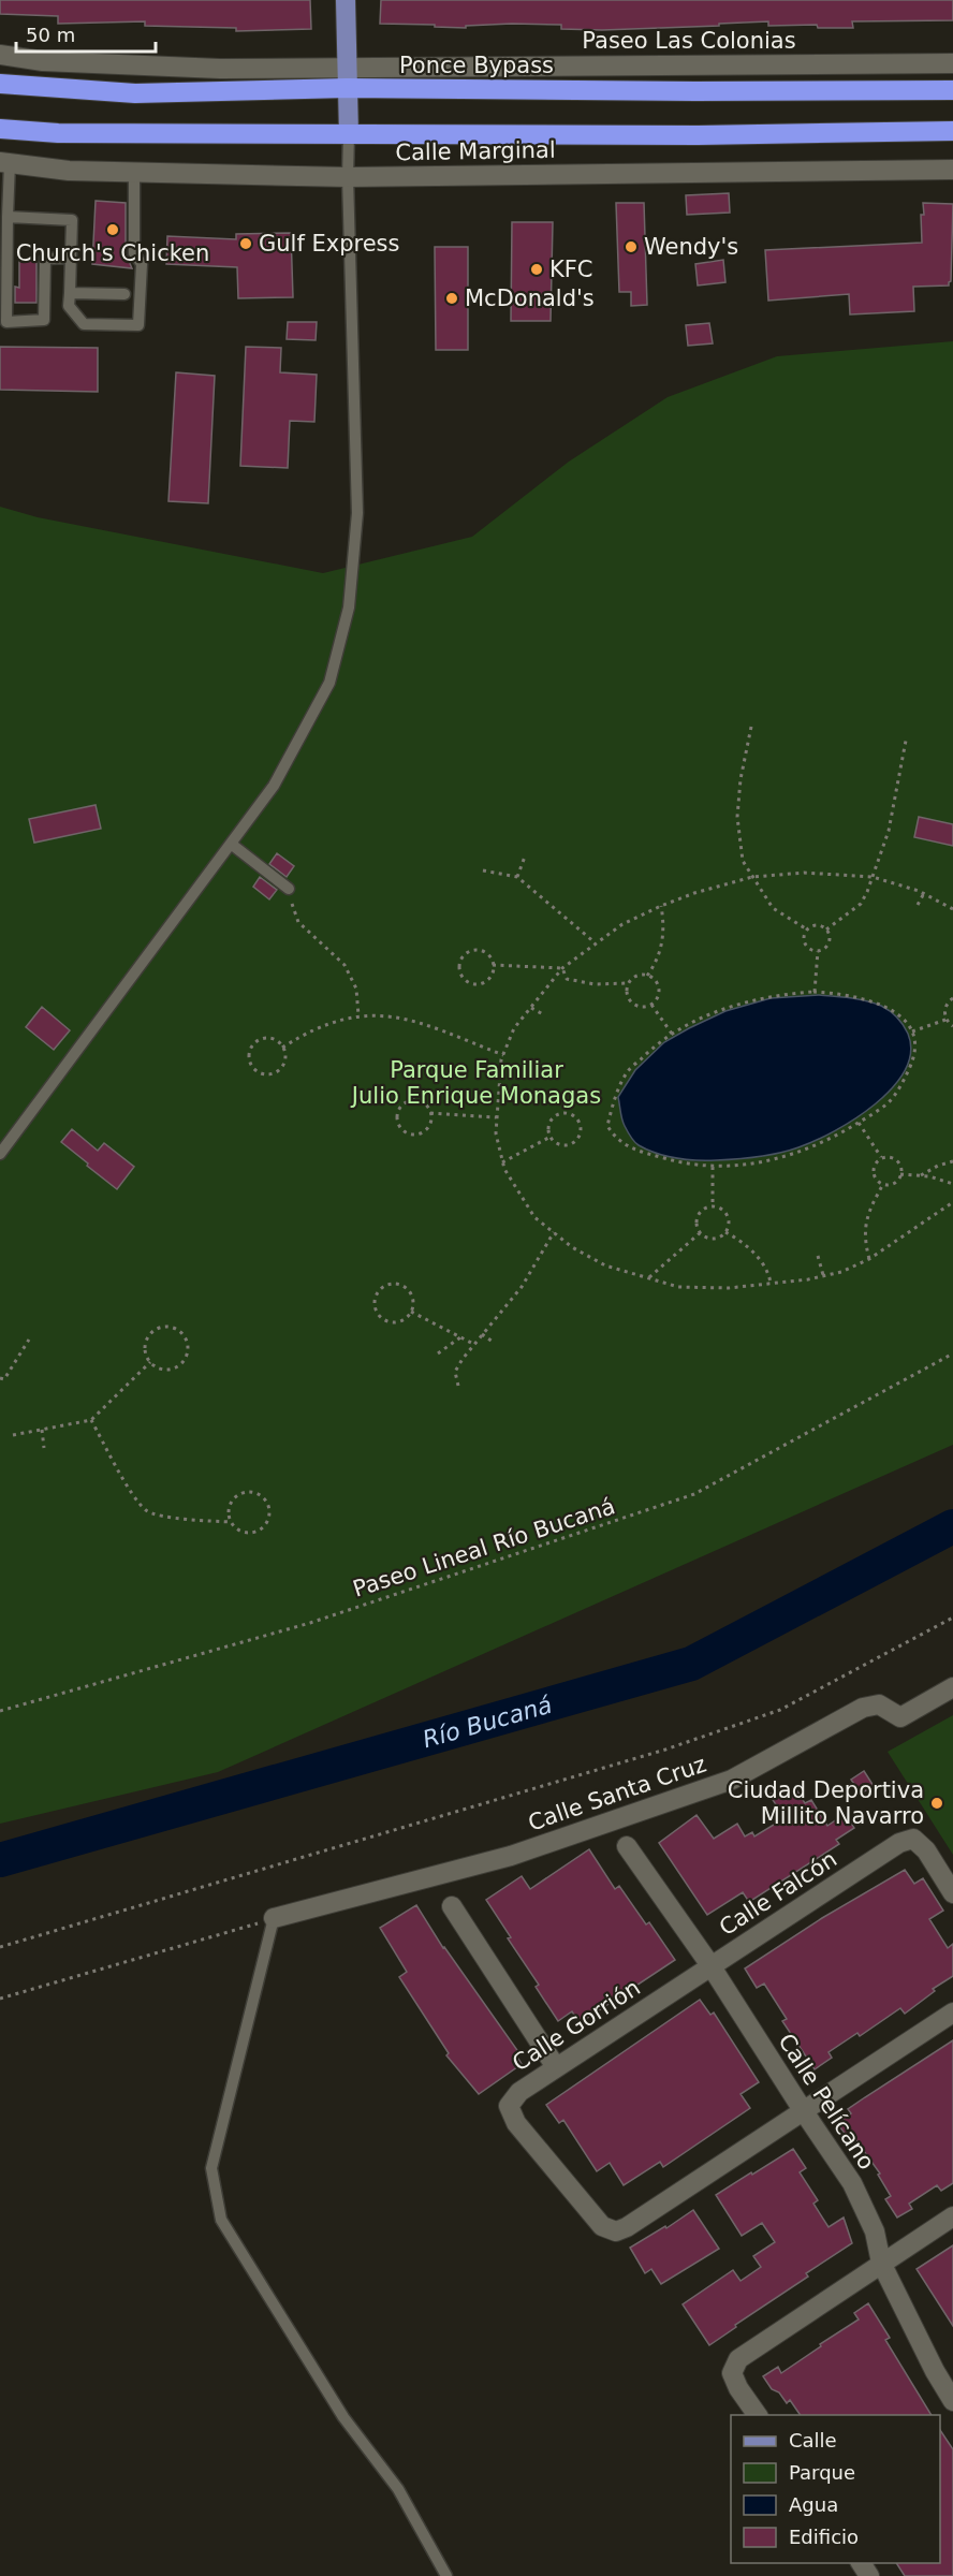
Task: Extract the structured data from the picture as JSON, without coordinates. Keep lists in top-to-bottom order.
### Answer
{
  "streets": {
    "highway": ["Ponce Bypass"],
    "street": [
      "Paseo Las Colonias",
      "Calle Marginal",
      "Calle Santa Cruz",
      "Calle Falcón",
      "Calle Gorrión",
      "Calle Pelícano"
    ],
    "path": ["Paseo Lineal Río Bucaná"]
  },
  "crossings": [
    ["Calle Falcón", "Calle Gorrión"],
    ["Calle Falcón", "Calle Pelícano"],
    ["Calle Gorrión", "Calle Pelícano"]
  ],
  "water": ["Río Bucaná"],
  "parks": ["Parque Familiar Julio Enrique Monagas"],
  "places": [
    "Church's Chicken",
    "Gulf Express",
    "Wendy's",
    "KFC",
    "McDonald's",
    "Ciudad Deportiva Millito Navarro"
  ],
  "legend": [
    "Calle",
    "Parque",
    "Agua",
    "Edificio"
  ],
  "scale_bar": "50 m"
}
